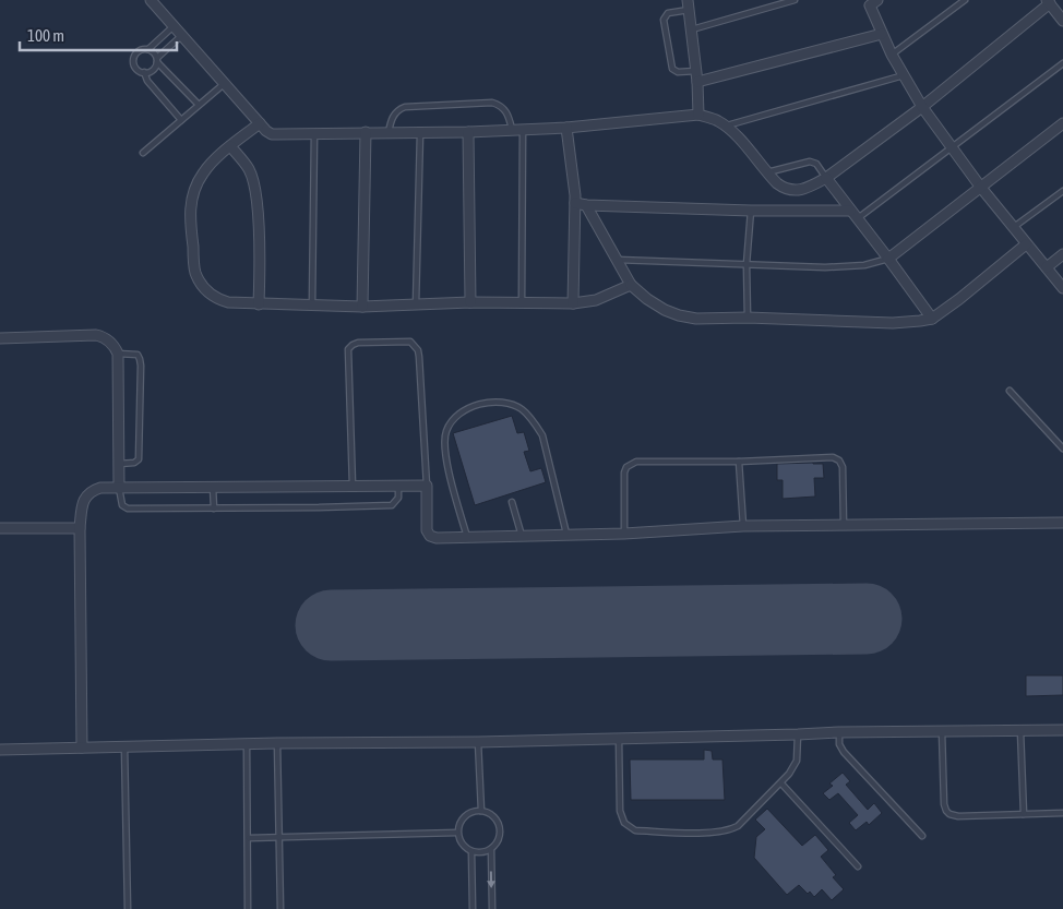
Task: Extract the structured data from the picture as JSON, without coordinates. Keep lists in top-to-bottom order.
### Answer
{
  "scale_bar": "100 m"
}
